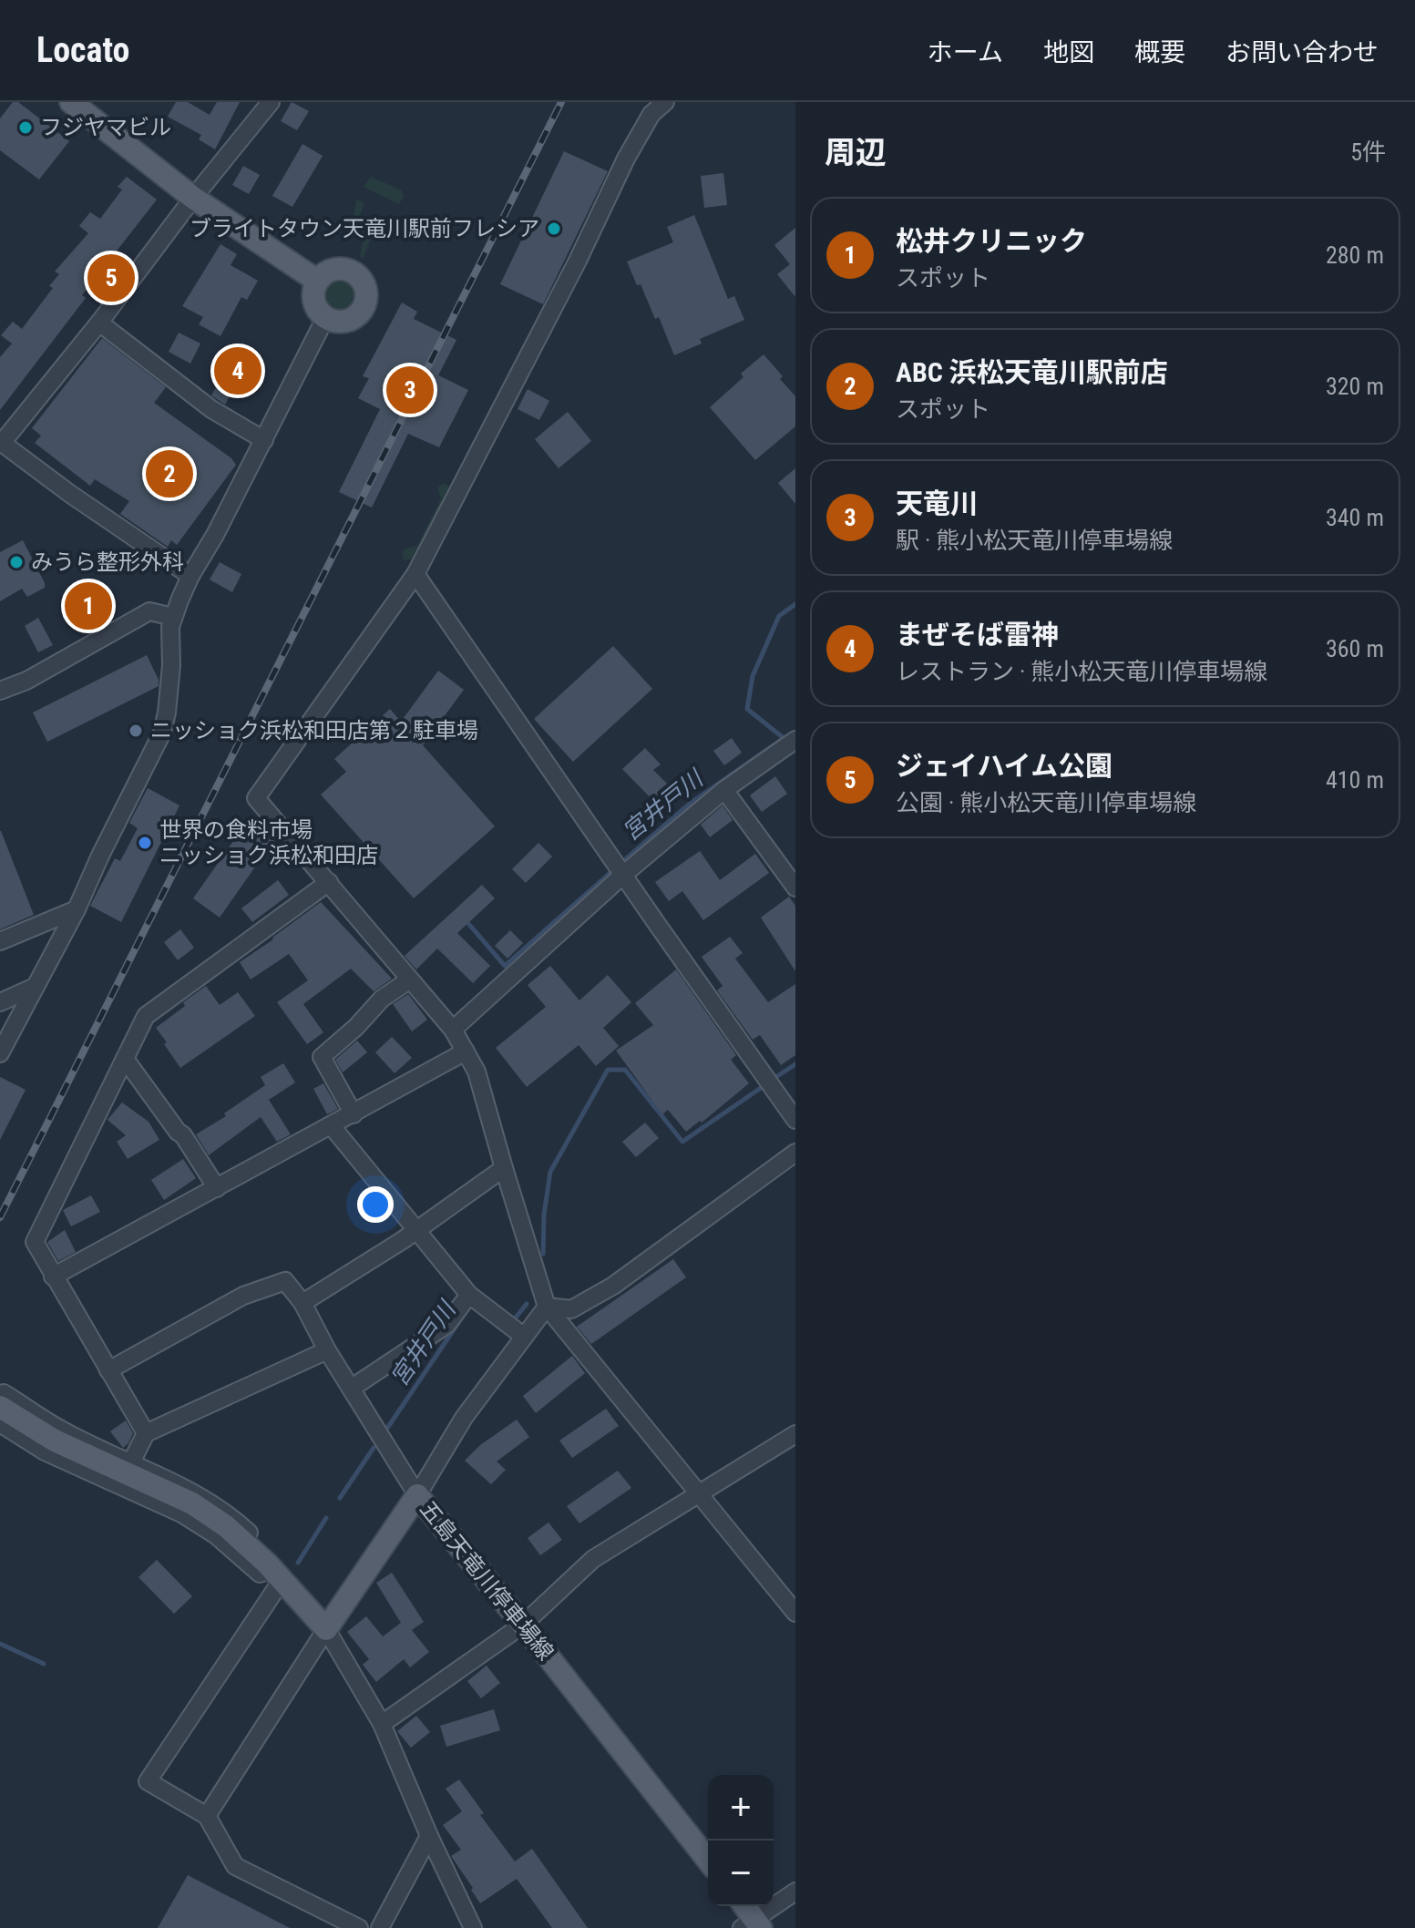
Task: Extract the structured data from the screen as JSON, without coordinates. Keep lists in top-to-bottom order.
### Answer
{
  "streets": {
    "main road": ["五島天竜川停車場線"]
  },
  "water": ["宮井戸川"],
  "places": [
    "フジヤマビル",
    "ブライトタウン天竜川駅前フレシア",
    "みうら整形外科",
    "ニッショク浜松和田店第２駐車場",
    "世界の食料市場 ニッショク浜松和田店"
  ],
  "page": {
    "header": "Locato",
    "nav": [
      "ホーム",
      "地図",
      "概要",
      "お問い合わせ"
    ],
    "heading": ["周辺", "5件"],
    "list": [
      {
        "mark": "1",
        "name": "松井クリニック",
        "note": "スポット",
        "value": "280 m"
      },
      {
        "mark": "2",
        "name": "ABC 浜松天竜川駅前店",
        "note": "スポット",
        "value": "320 m"
      },
      {
        "mark": "3",
        "name": "天竜川",
        "note": "駅 · 熊小松天竜川停車場線",
        "value": "340 m"
      },
      {
        "mark": "4",
        "name": "まぜそば雷神",
        "note": "レストラン · 熊小松天竜川停車場線",
        "value": "360 m"
      },
      {
        "mark": "5",
        "name": "ジェイハイム公園",
        "note": "公園 · 熊小松天竜川停車場線",
        "value": "410 m"
      }
    ],
    "pins": [
      "5",
      "4",
      "3",
      "2",
      "1"
    ],
    "map_buttons": ["+", "−"]
  }
}
